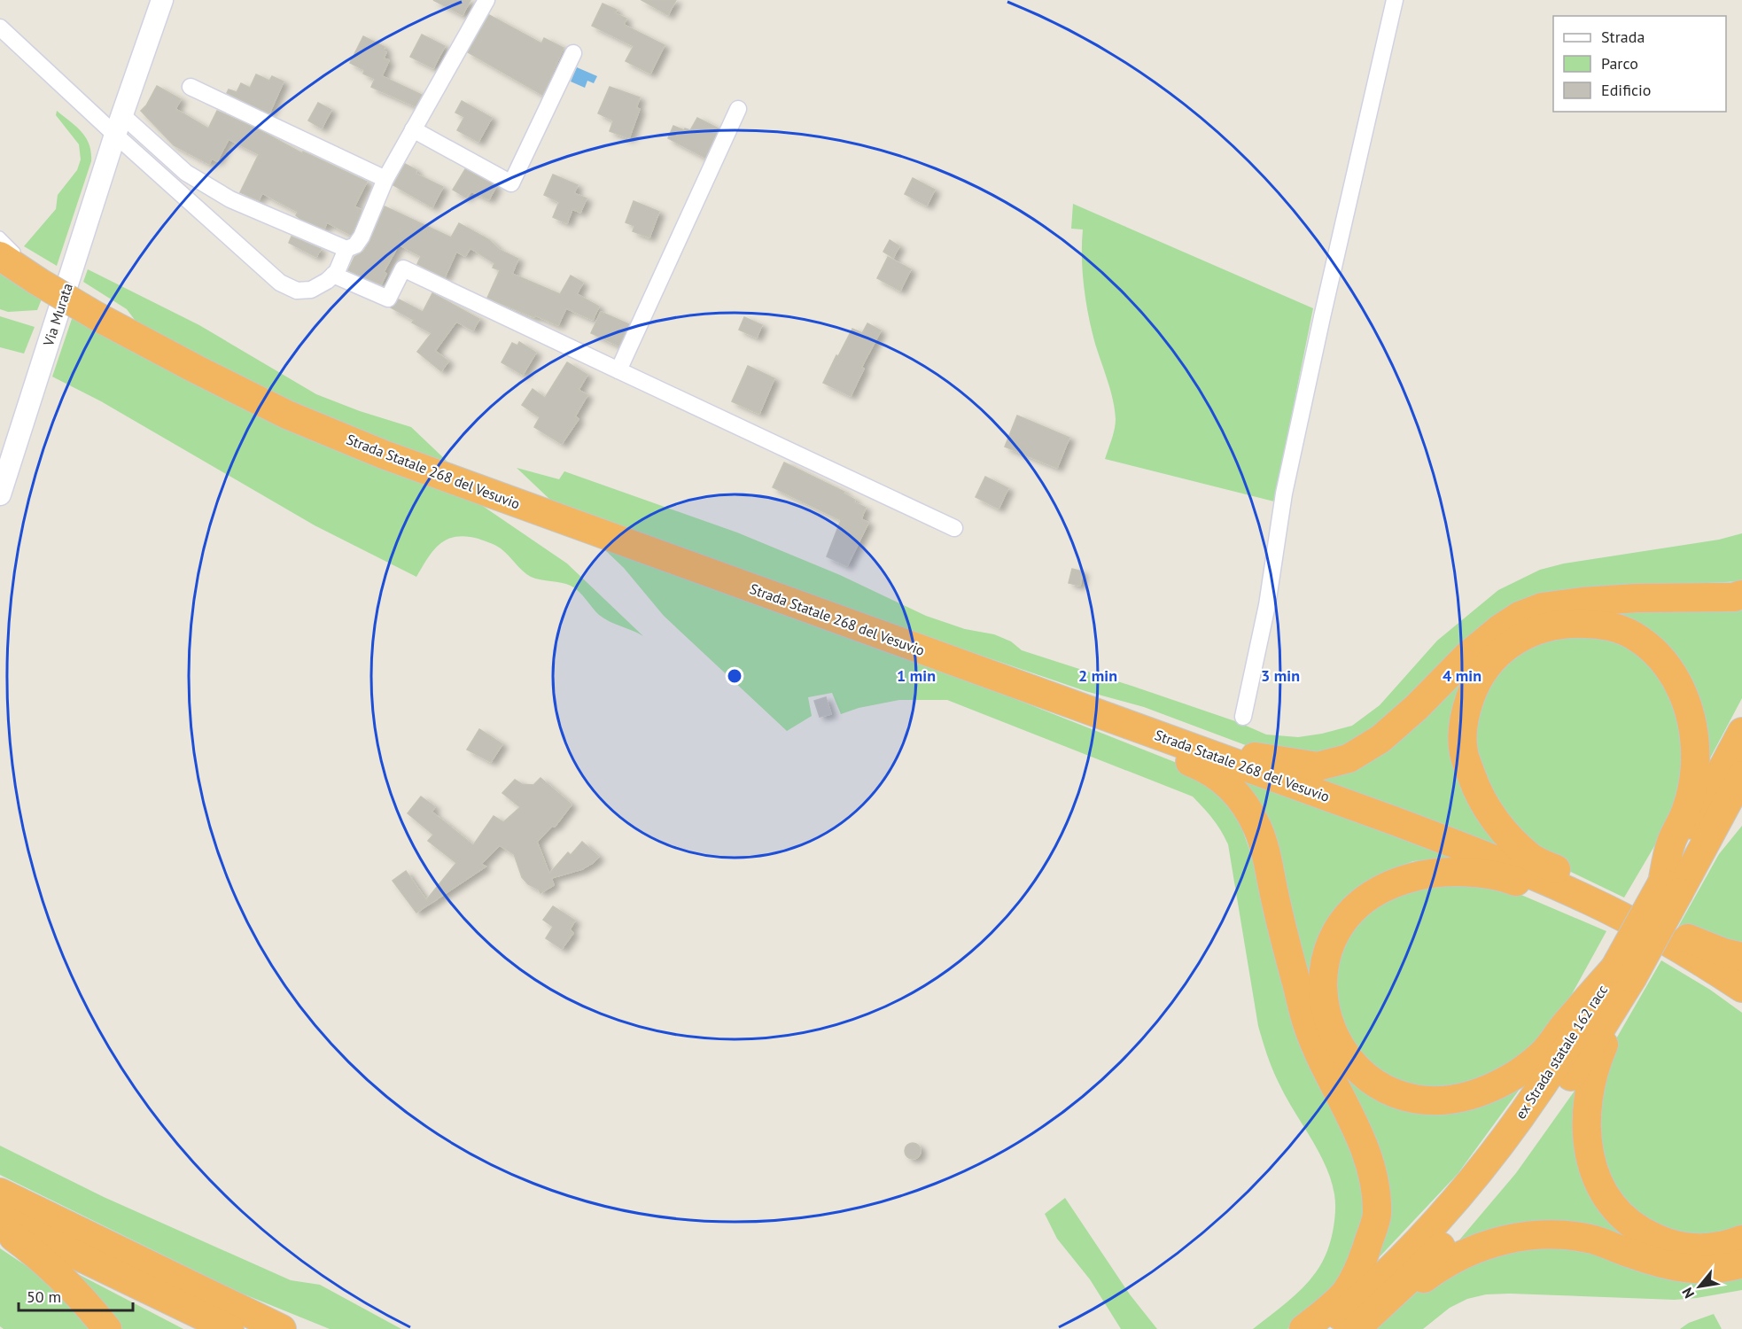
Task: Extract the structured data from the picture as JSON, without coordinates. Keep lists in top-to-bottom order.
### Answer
{
  "streets": {
    "highway": ["Strada Statale 268 del Vesuvio", "ex Strada statale 162 racc"],
    "street": ["Via Murata"]
  },
  "legend": ["Strada", "Parco", "Edificio"],
  "scale_bar": "50 m",
  "north": "bottom left",
  "rings": [
    "1 min",
    "2 min",
    "3 min",
    "4 min"
  ]
}
